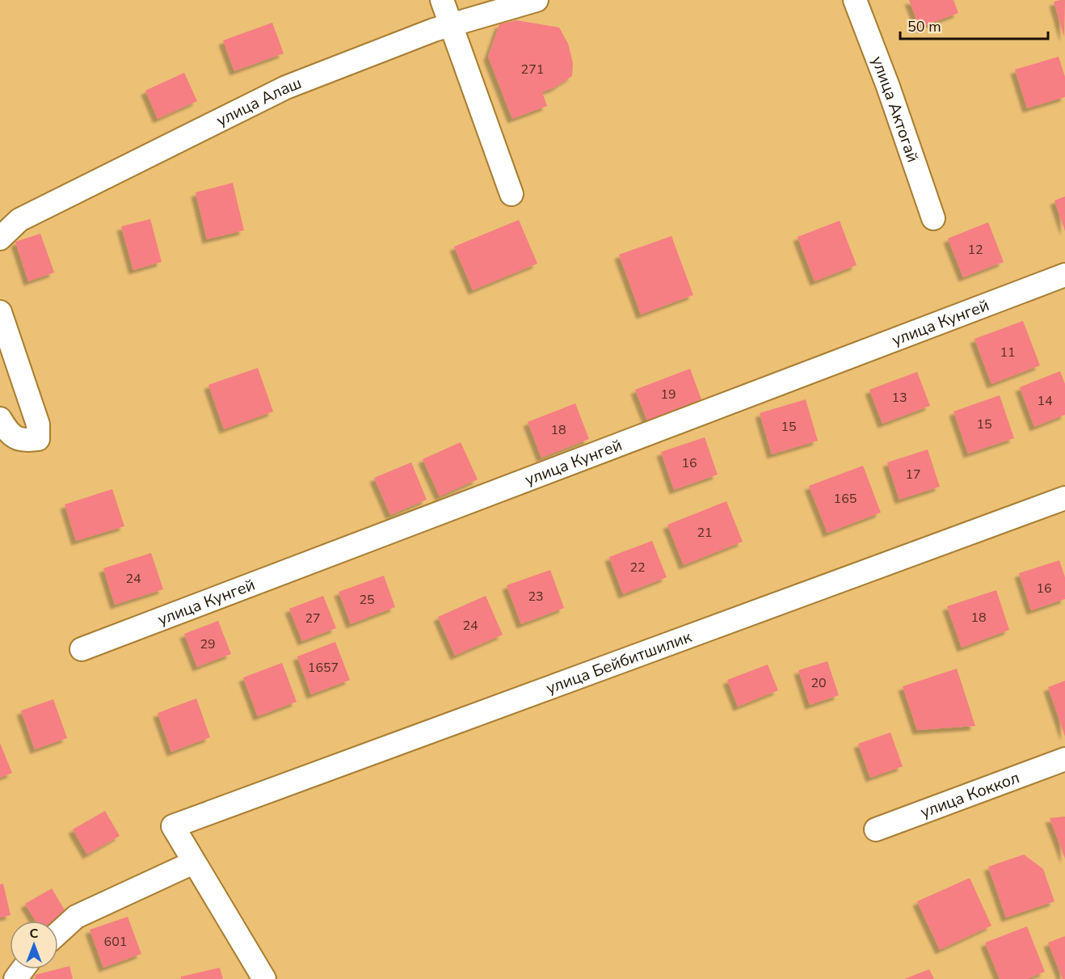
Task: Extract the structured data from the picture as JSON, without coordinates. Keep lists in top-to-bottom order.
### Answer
{
  "streets": {
    "street": [
      "улица Алаш",
      "улица Актогай",
      "улица Кунгей",
      "улица Бейбитшилик",
      "улица Коккол"
    ]
  },
  "house_numbers": [
    "271",
    "12",
    "11",
    "19",
    "13",
    "14",
    "15",
    "15",
    "18",
    "16",
    "17",
    "165",
    "21",
    "22",
    "24",
    "16",
    "23",
    "25",
    "18",
    "27",
    "24",
    "29",
    "1657",
    "20",
    "601"
  ],
  "scale_bar": "50 m",
  "north": "top"
}
